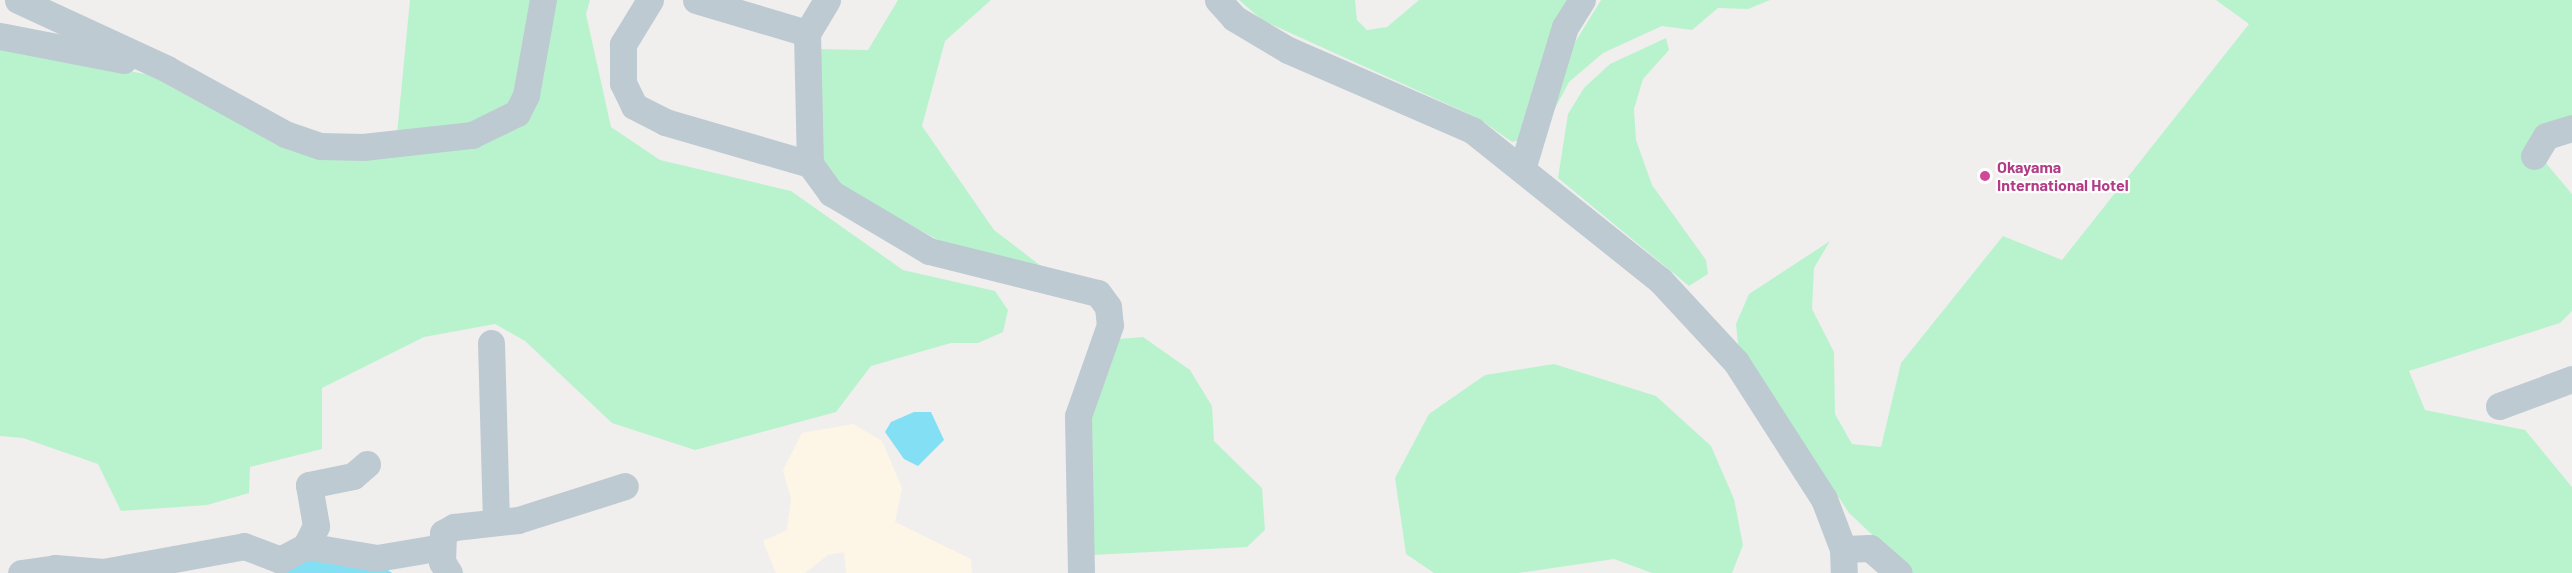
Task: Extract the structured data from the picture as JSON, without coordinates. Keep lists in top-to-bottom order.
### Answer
{
  "places": ["Okayama International Hotel"]
}
